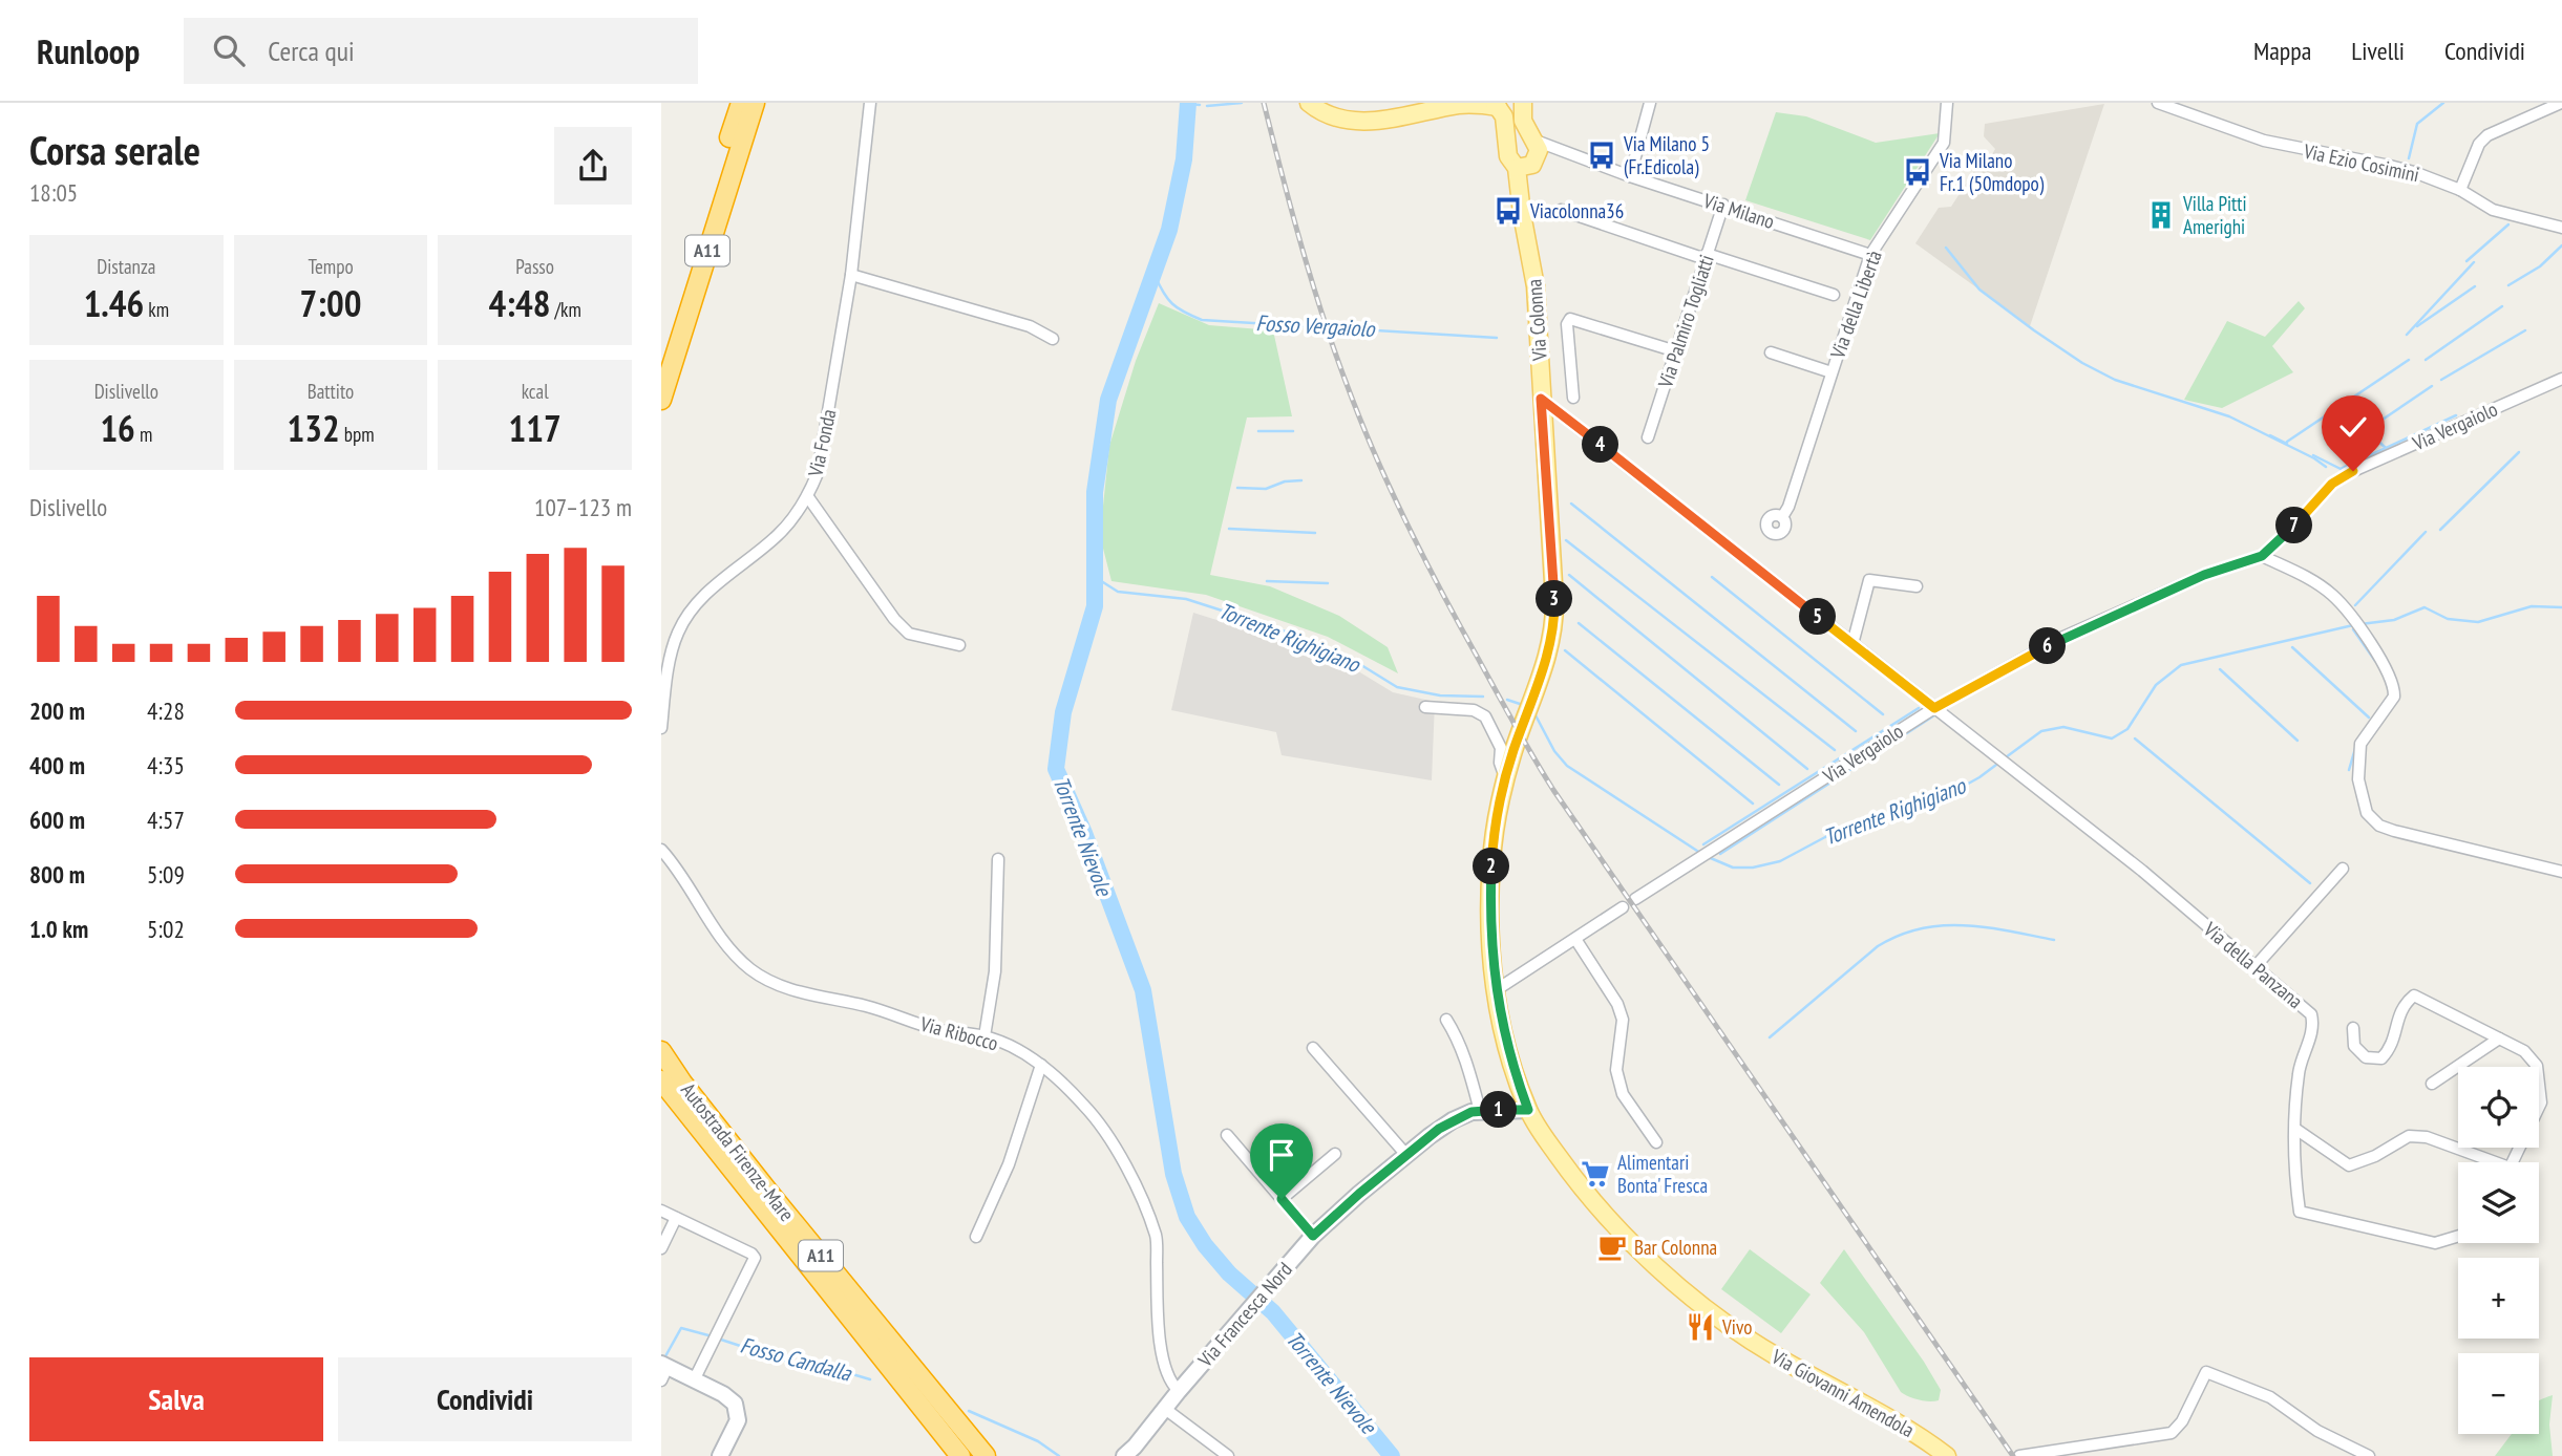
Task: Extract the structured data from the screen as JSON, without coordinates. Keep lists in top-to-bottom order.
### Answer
{
  "streets": {
    "highway": ["A11", "Autostrada Firenze-Mare"],
    "main road": ["Via Colonna", "Via Francesca Nord", "Via Giovanni Amendola"],
    "street": [
      "Via Ezio Cosimini",
      "Via Milano",
      "Via della Libertà",
      "Via Palmiro Togliatti",
      "Via Vergaiolo",
      "Via Fonda",
      "Via della Panzana",
      "Via Ribocco"
    ]
  },
  "crossings": [
    ["Via Milano", "Via della Libertà"],
    ["Via Milano", "Via Colonna"],
    ["Via Milano", "Via Palmiro Togliatti"],
    ["Via Colonna", "Via della Panzana"],
    ["Via Colonna", "Via Francesca Nord"],
    ["Via Colonna", "Via Giovanni Amendola"],
    ["Via Vergaiolo", "Via della Panzana"],
    ["Via Ribocco", "Via Francesca Nord"],
    ["Via Francesca Nord", "Via Giovanni Amendola"]
  ],
  "water": [
    "Fosso Vergaiolo",
    "Torrente Righigiano",
    "Torrente Nievole",
    "Fosso Candalla"
  ],
  "places": {
    "bus stop": ["Via Milano 5 (Fr.Edicola)", "Via Milano Fr.1 (50mdopo)", "Viacolonna36"],
    "building": ["Villa Pitti Amerighi"],
    "supermarket": ["Alimentari Bonta' Fresca"],
    "cafe": ["Bar Colonna"],
    "restaurant": ["Vivo"]
  },
  "page": {
    "header": "Runloop",
    "search": "Cerca qui",
    "nav": ["Mappa", "Livelli", "Condividi"],
    "heading": ["Corsa serale", "18:05"],
    "stats": [
      ["Distanza", "1.46 km"],
      ["Tempo", "7:00"],
      ["Passo", "4:48 /km"],
      ["Dislivello", "16 m"],
      ["Battito", "132 bpm"],
      ["kcal", "117"]
    ],
    "pins": [
      "4",
      "7",
      "3",
      "5",
      "6",
      "2",
      "1"
    ],
    "chart": ["Dislivello", "107–123 m"],
    "list": [
      {
        "name": "200 m",
        "note": "4:28"
      },
      {
        "name": "400 m",
        "note": "4:35"
      },
      {
        "name": "600 m",
        "note": "4:57"
      },
      {
        "name": "800 m",
        "note": "5:09"
      },
      {
        "name": "1.0 km",
        "note": "5:02"
      }
    ],
    "map_buttons": ["+", "−"],
    "buttons": ["Salva", "Condividi"]
  }
}
